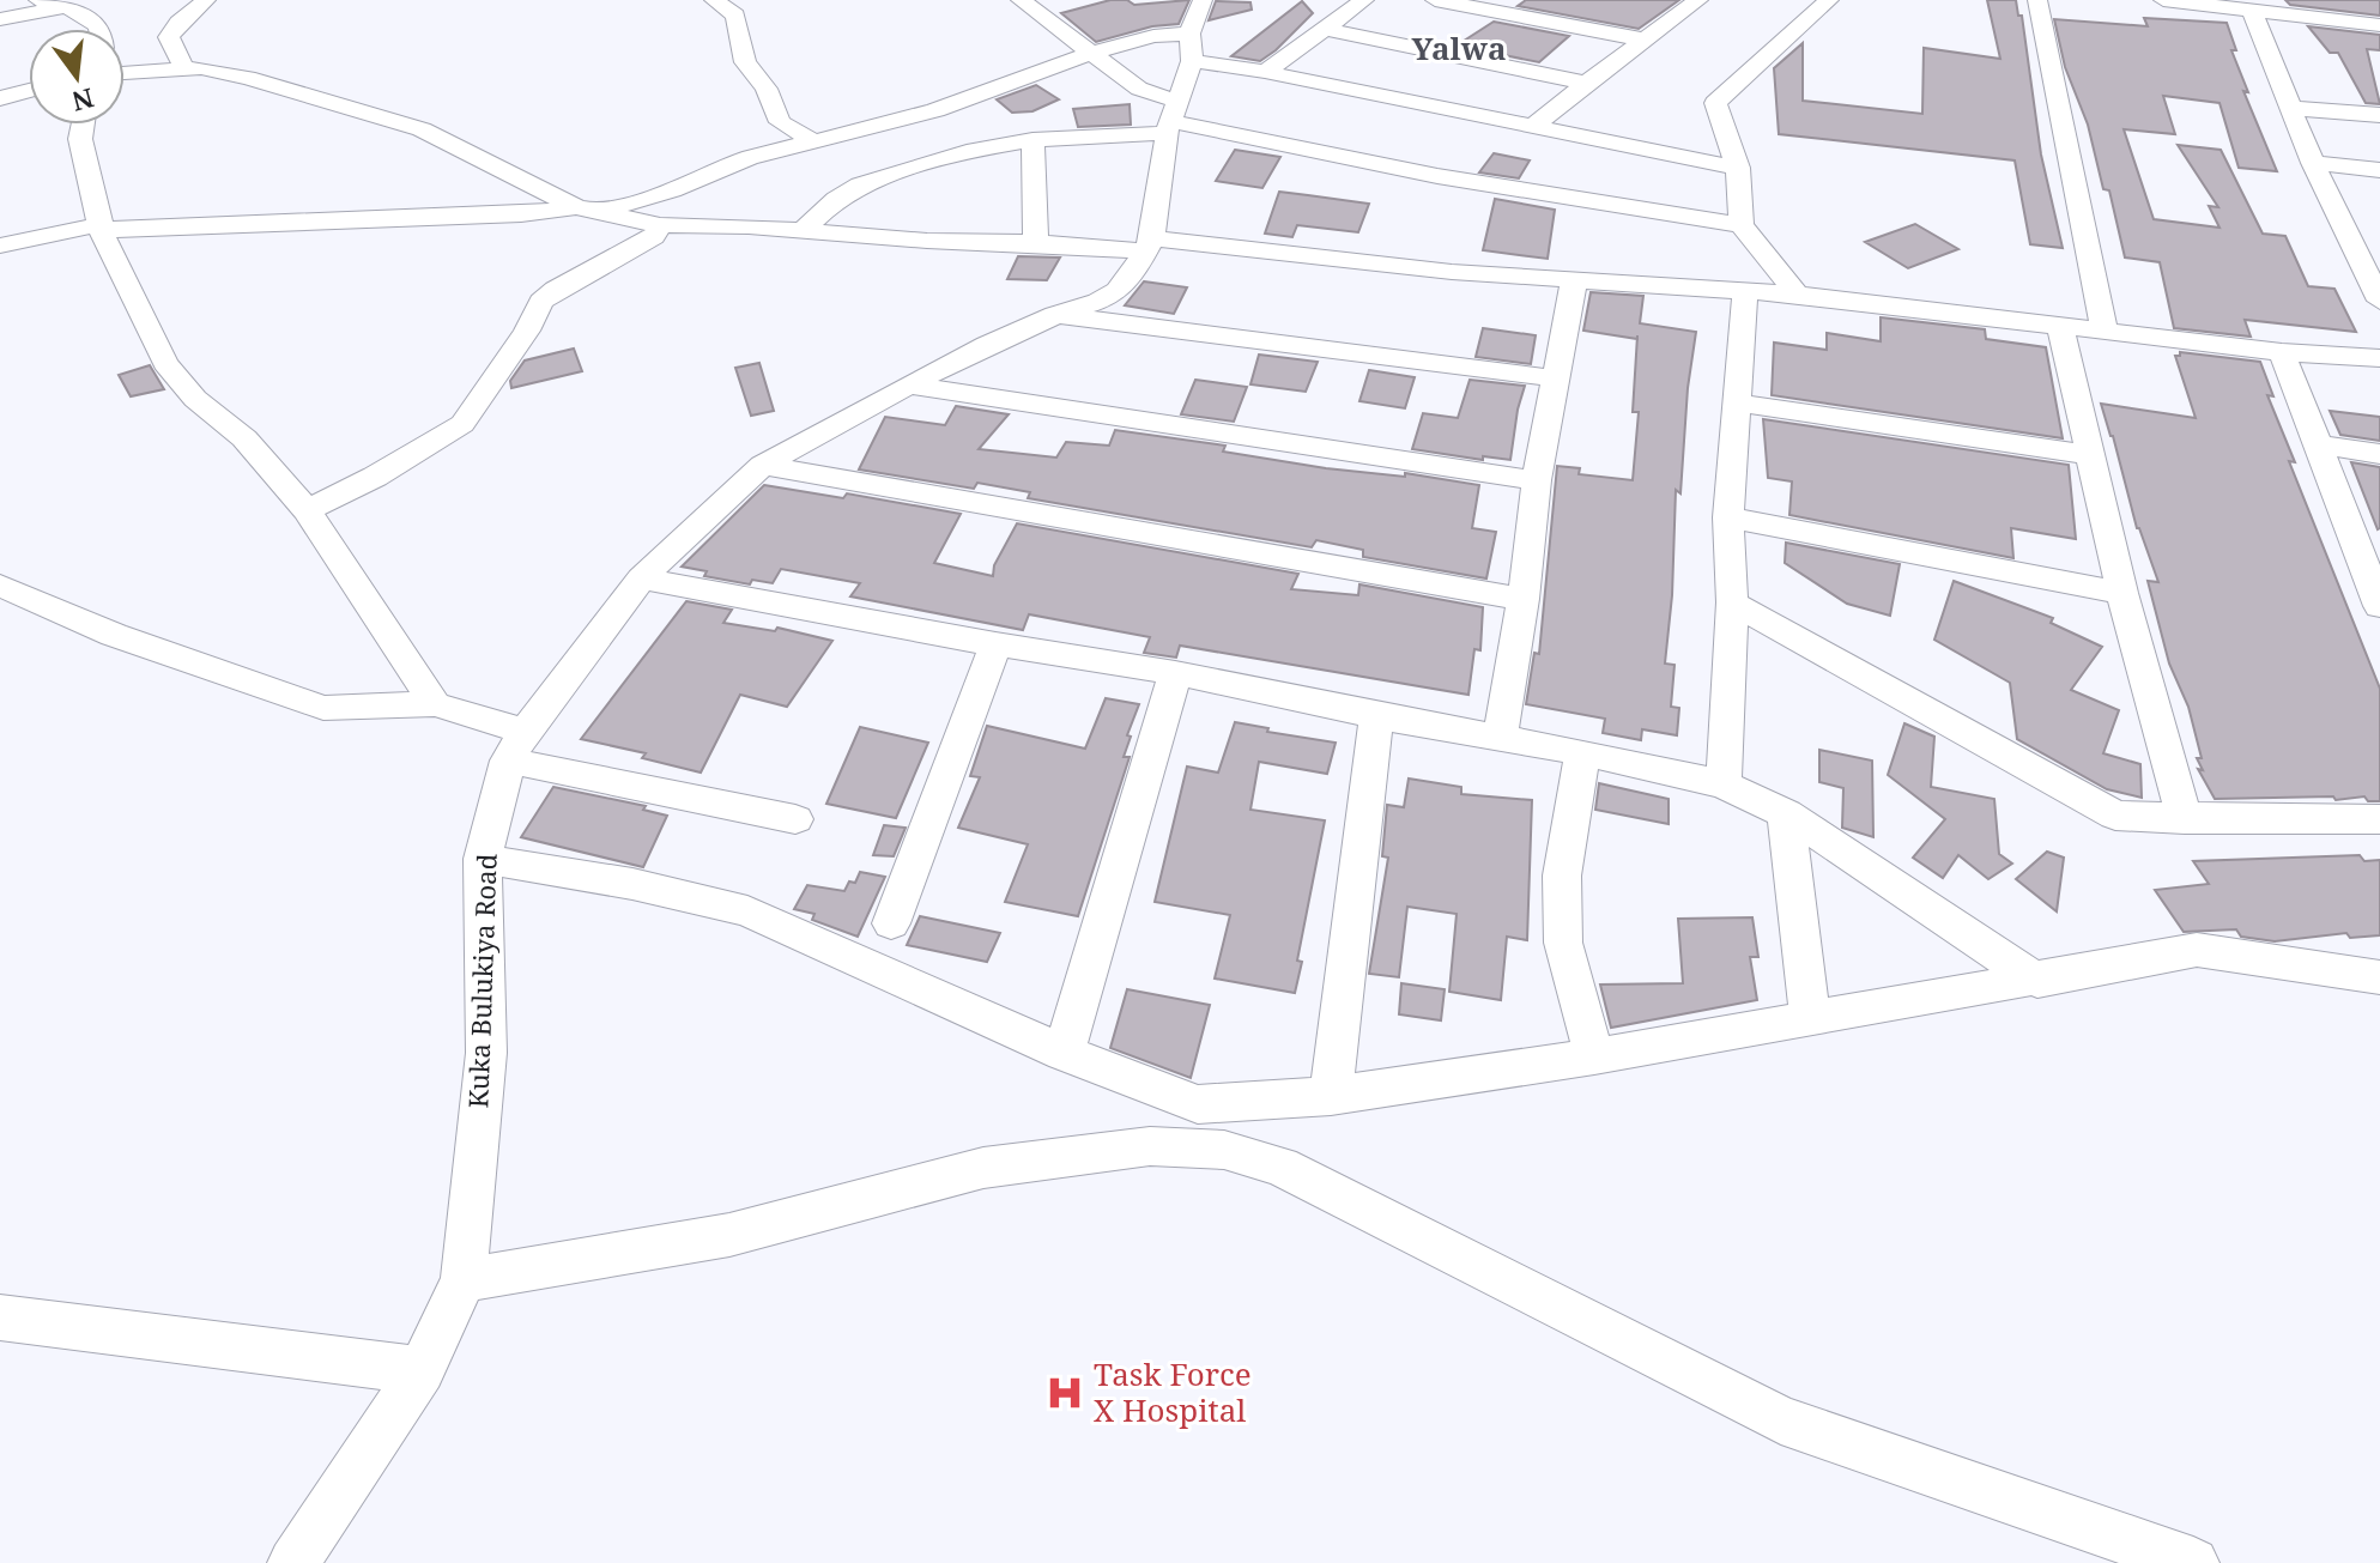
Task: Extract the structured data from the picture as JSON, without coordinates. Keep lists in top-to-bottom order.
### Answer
{
  "streets": {
    "street": ["Kuka Bulukiya Road"]
  },
  "districts": ["Yalwa"],
  "places": {
    "hospital": ["Task Force X Hospital"]
  },
  "north": "bottom"
}
